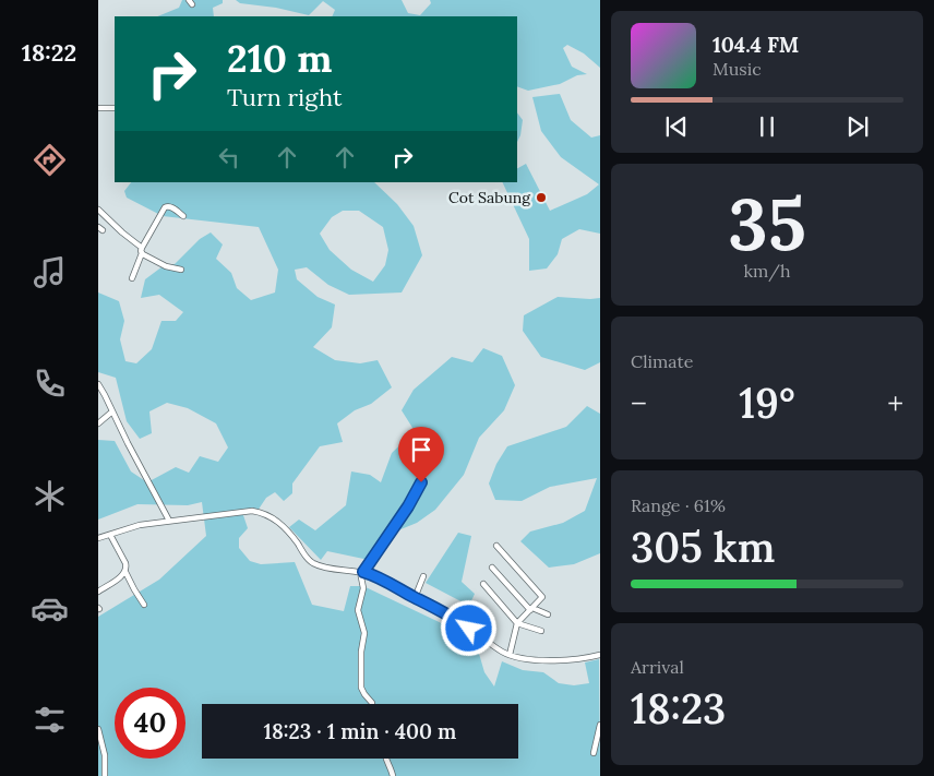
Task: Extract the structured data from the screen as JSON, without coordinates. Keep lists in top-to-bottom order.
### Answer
{
  "places": ["Cot Sabung"],
  "page": {
    "tabs": "18:22",
    "turn": ["210 m", "Turn right"],
    "song": ["104.4 FM", "Music"],
    "tile": [
      ["35", "km/h"],
      "Climate",
      ["Range · 61%", "305 km"],
      ["Arrival", "18:23"]
    ],
    "heat": ["−", "19°", "+"],
    "limit": "40",
    "trip": "18:23 · 1 min · 400 m"
  }
}
